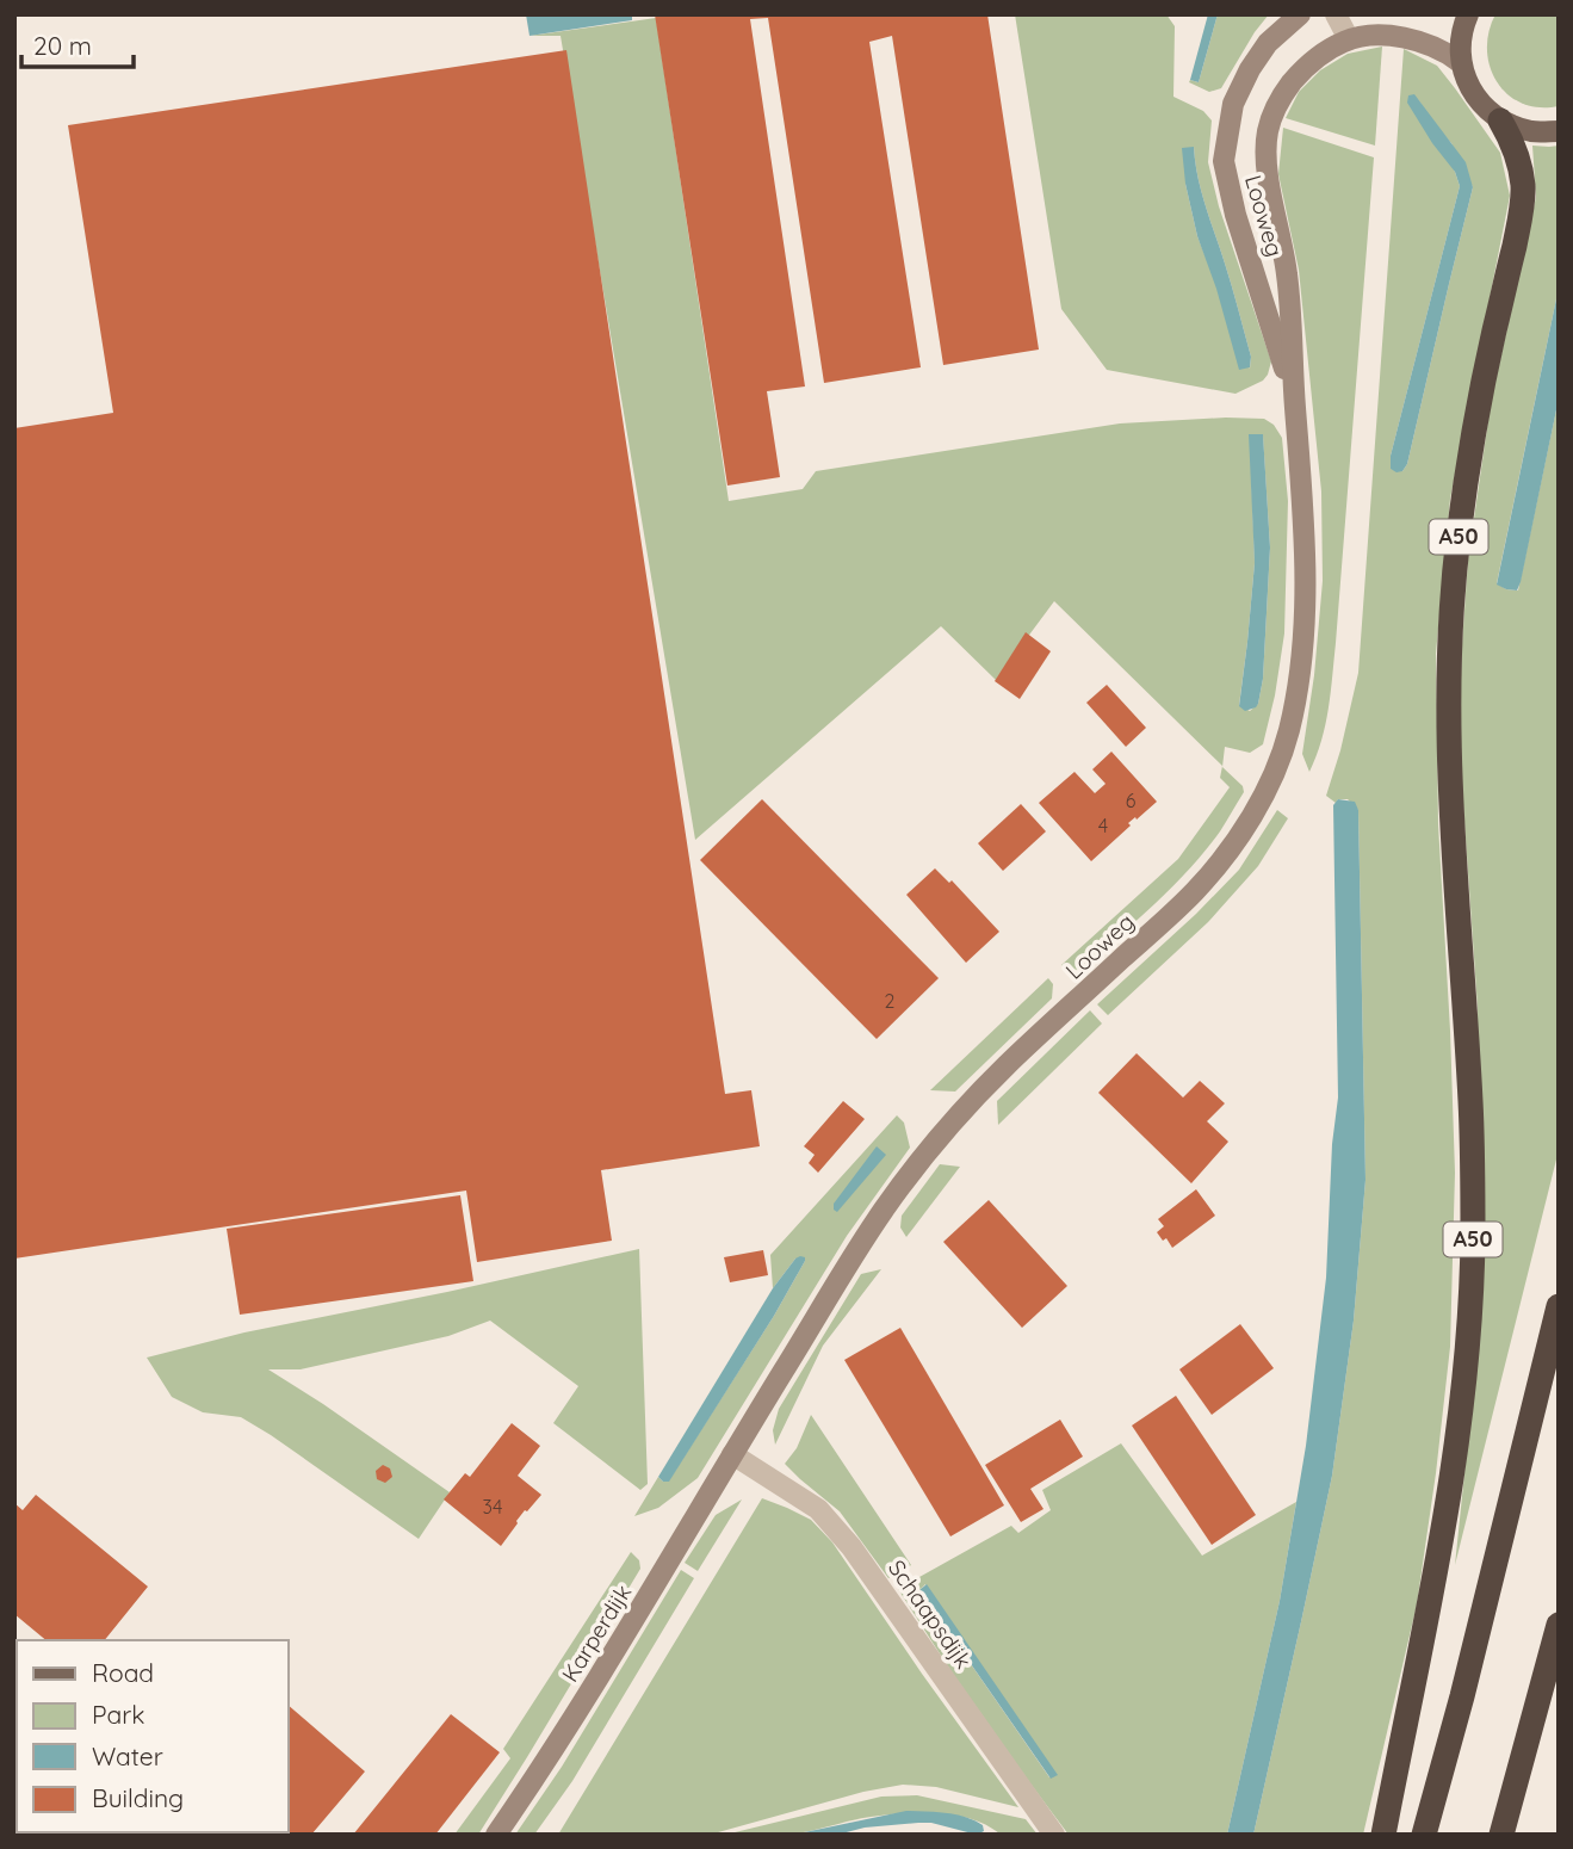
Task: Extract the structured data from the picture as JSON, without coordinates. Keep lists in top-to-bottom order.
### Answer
{
  "streets": {
    "highway": ["A50"],
    "street": ["Looweg", "Schaapsdijk", "Karperdijk"]
  },
  "crossings": [
    ["Looweg", "Schaapsdijk"],
    ["Looweg", "Karperdijk"],
    ["Schaapsdijk", "Karperdijk"]
  ],
  "house_numbers": [
    "6",
    "4",
    "2",
    "34"
  ],
  "legend": [
    "Road",
    "Park",
    "Water",
    "Building"
  ],
  "scale_bar": "20 m"
}
